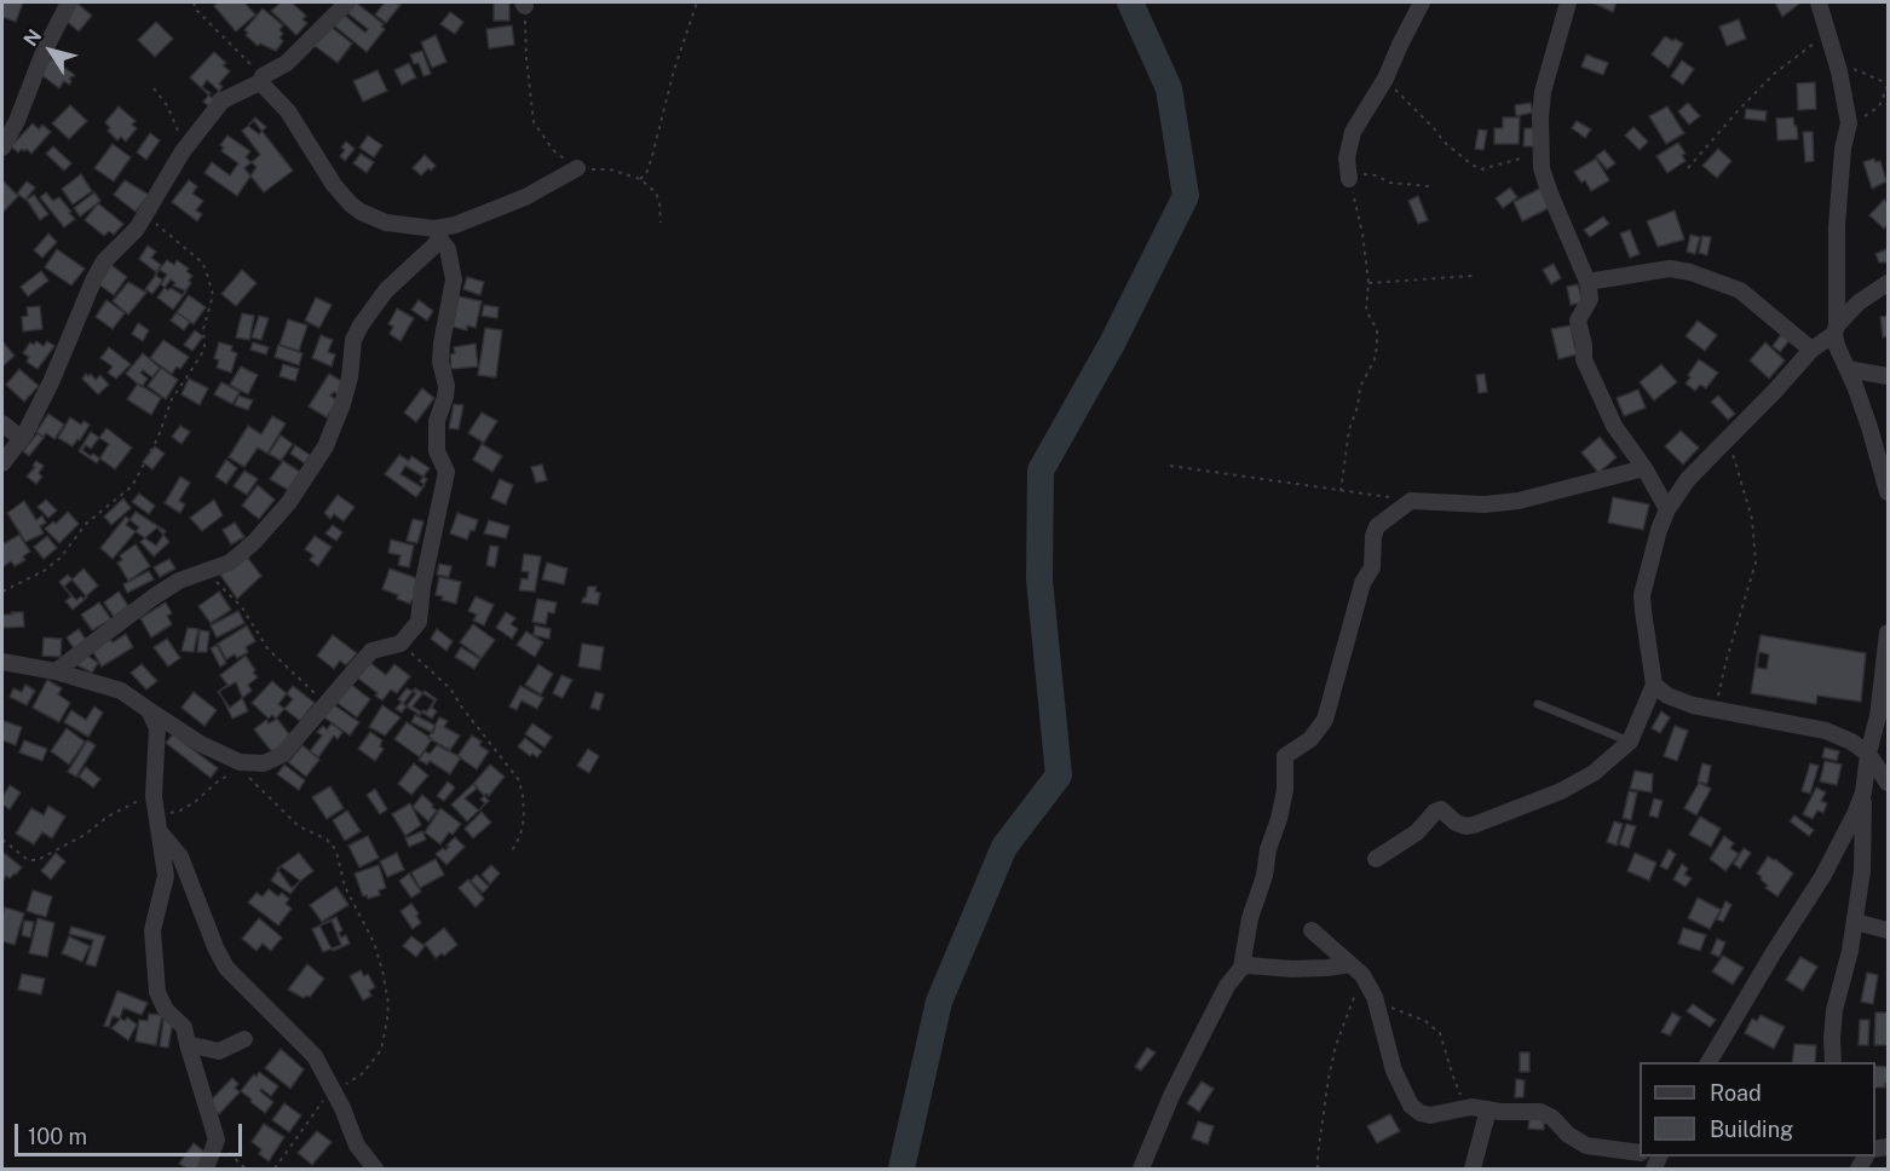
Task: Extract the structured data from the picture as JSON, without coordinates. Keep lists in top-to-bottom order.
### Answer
{
  "legend": ["Road", "Building"],
  "scale_bar": "100 m",
  "north": "top left"
}
